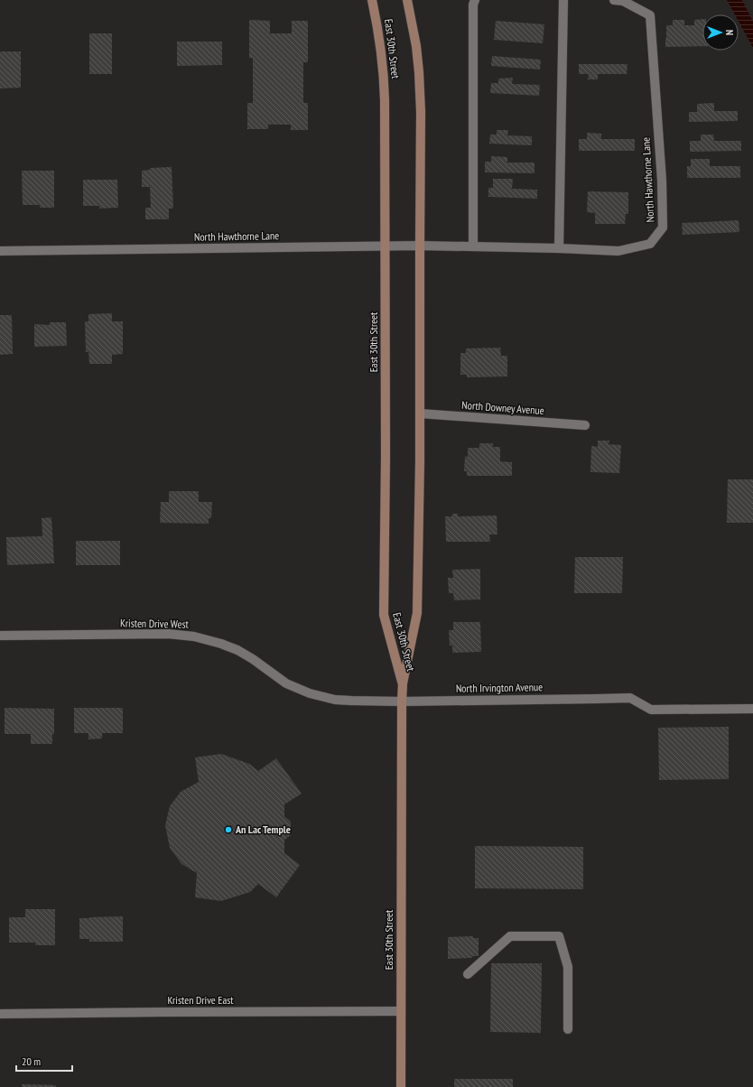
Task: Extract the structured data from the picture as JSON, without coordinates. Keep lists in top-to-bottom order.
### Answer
{
  "streets": {
    "main road": ["East 30th Street"],
    "street": [
      "North Hawthorne Lane",
      "North Downey Avenue",
      "Kristen Drive West",
      "North Irvington Avenue",
      "Kristen Drive East"
    ]
  },
  "crossings": [
    ["East 30th Street", "North Hawthorne Lane"],
    ["East 30th Street", "North Downey Avenue"],
    ["East 30th Street", "Kristen Drive West"],
    ["East 30th Street", "North Irvington Avenue"],
    ["East 30th Street", "Kristen Drive East"],
    ["Kristen Drive West", "North Irvington Avenue"]
  ],
  "places": ["An Lac Temple"],
  "scale_bar": "20 m",
  "north": "right"
}
